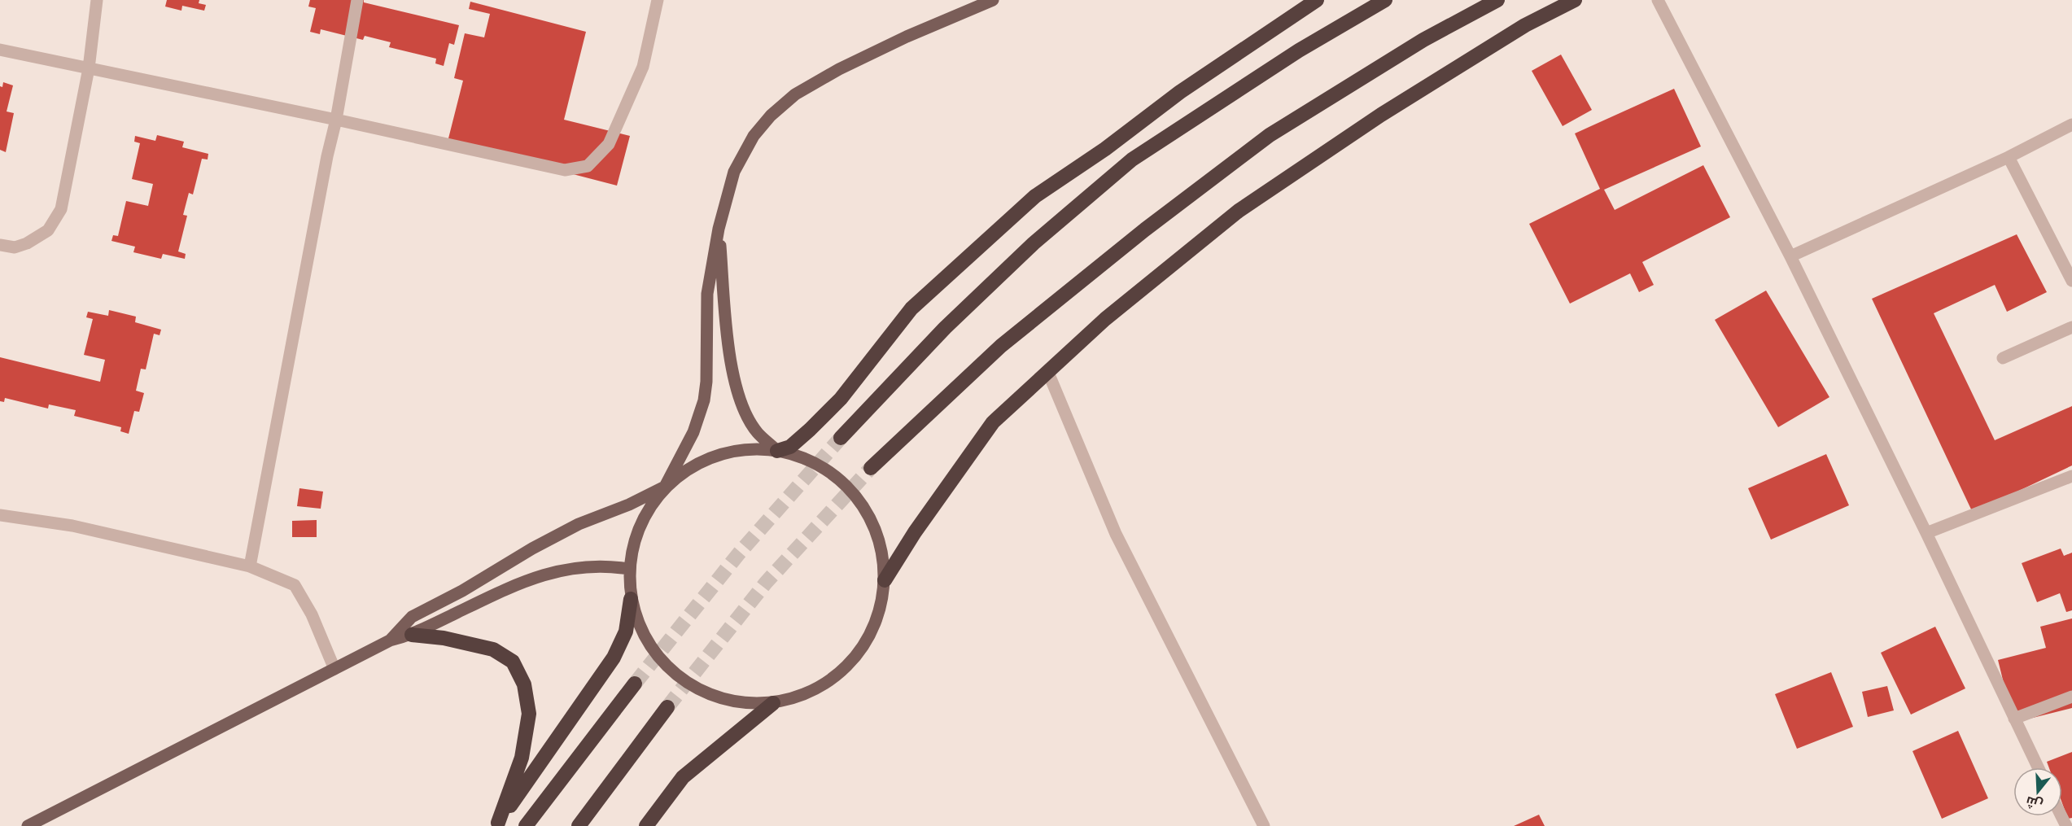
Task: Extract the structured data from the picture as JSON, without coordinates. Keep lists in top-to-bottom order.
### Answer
{
  "north": "bottom"
}
